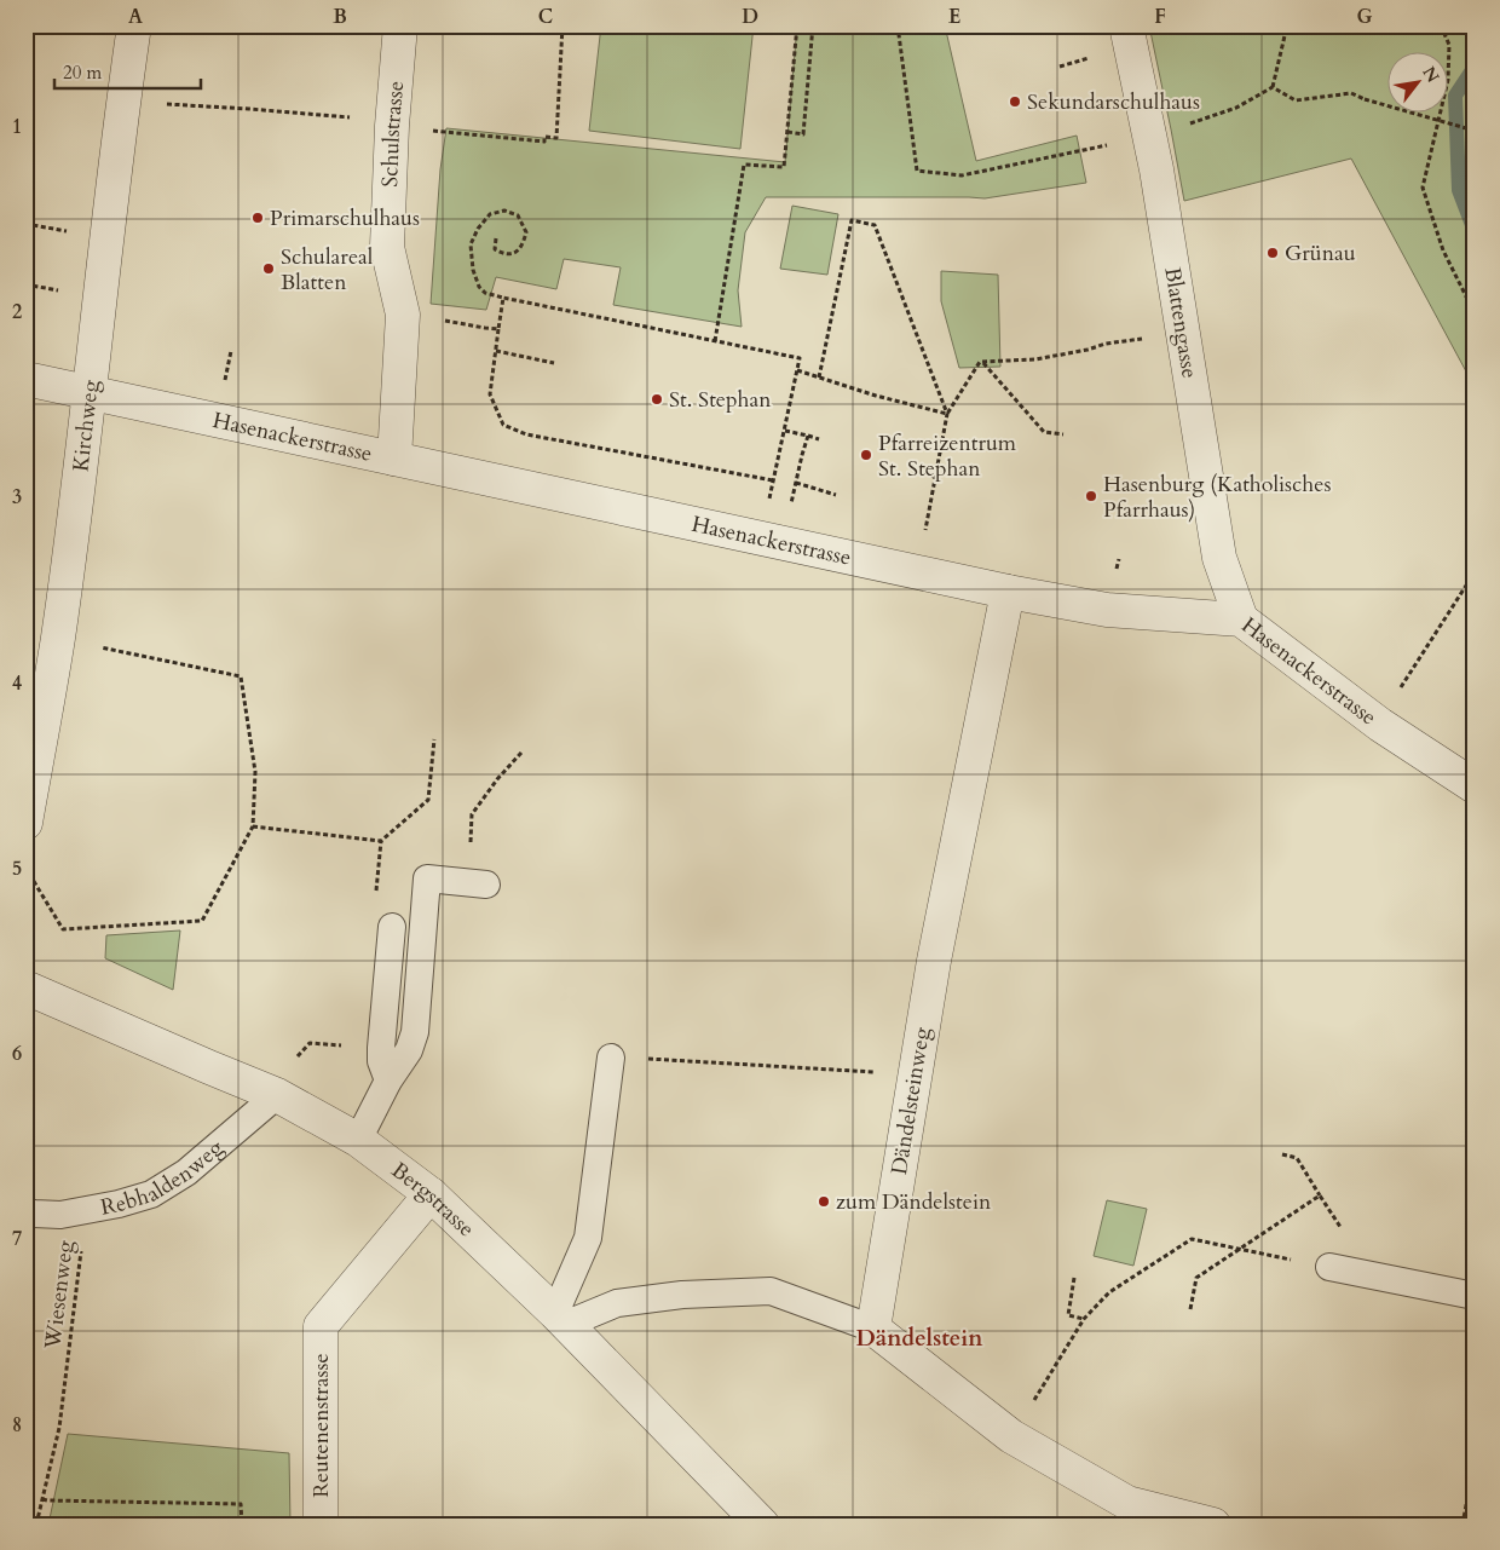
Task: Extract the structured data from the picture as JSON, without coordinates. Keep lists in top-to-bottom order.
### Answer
{
  "streets": {
    "street": [
      "Schulstrasse",
      "Blattengasse",
      "Kirchweg",
      "Hasenackerstrasse",
      "Dändelsteinweg",
      "Bergstrasse",
      "Reutenenstrasse"
    ],
    "lane": ["Rebhaldenweg"],
    "path": ["Wiesenweg"]
  },
  "crossings": [
    ["Schulstrasse", "Hasenackerstrasse"],
    ["Blattengasse", "Hasenackerstrasse"],
    ["Kirchweg", "Hasenackerstrasse"],
    ["Hasenackerstrasse", "Dändelsteinweg"],
    ["Rebhaldenweg", "Bergstrasse"],
    ["Rebhaldenweg", "Wiesenweg"],
    ["Bergstrasse", "Reutenenstrasse"]
  ],
  "districts": ["Dändelstein"],
  "places": [
    "Sekundarschulhaus",
    "Primarschulhaus",
    "Grünau",
    "Schulareal Blatten",
    "St. Stephan",
    "Pfarreizentrum St. Stephan",
    "Hasenburg (Katholisches Pfarrhaus)",
    "zum Dändelstein"
  ],
  "scale_bar": "20 m",
  "north": "top right",
  "grid": {
    "columns": [
      "A",
      "B",
      "C",
      "D",
      "E",
      "F",
      "G"
    ],
    "rows": [
      "1",
      "2",
      "3",
      "4",
      "5",
      "6",
      "7",
      "8"
    ]
  }
}
